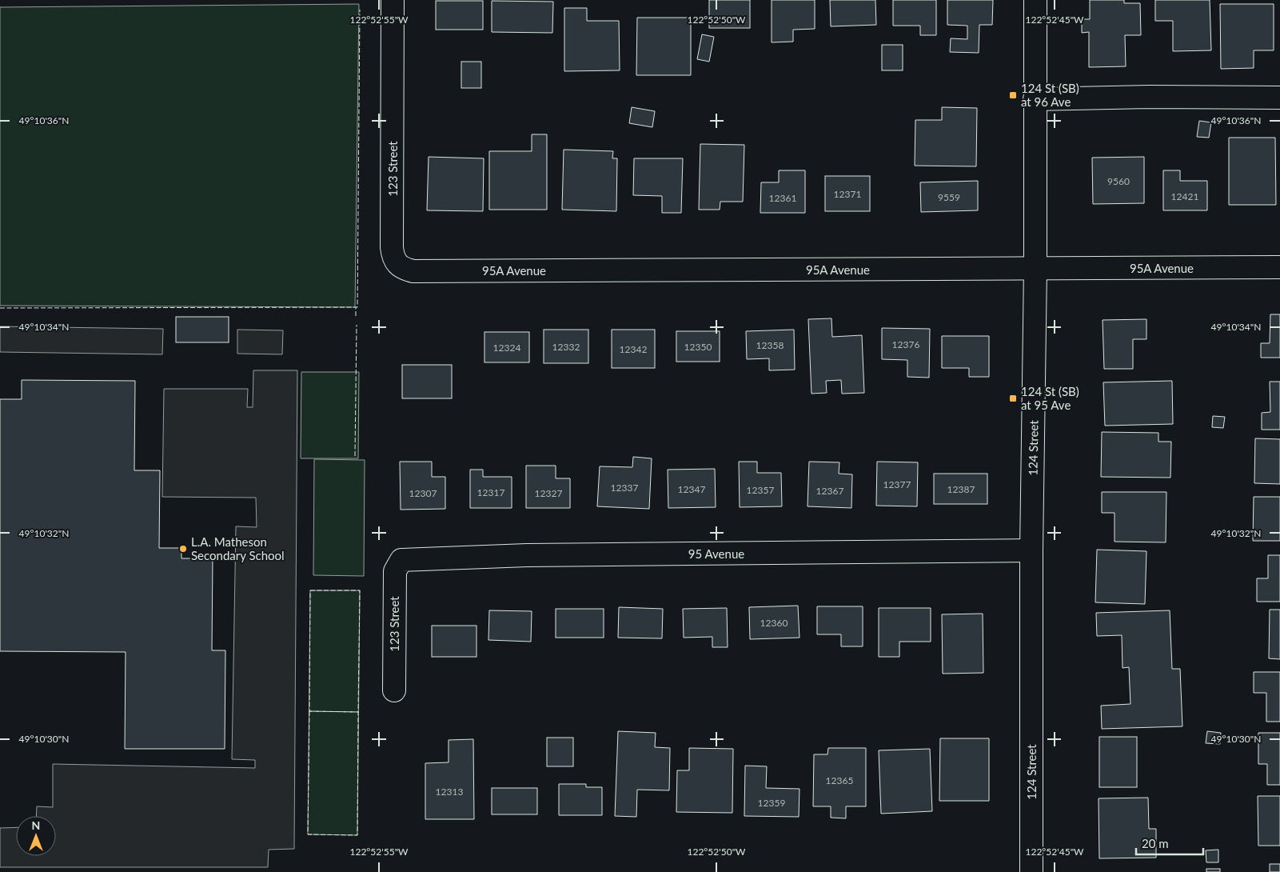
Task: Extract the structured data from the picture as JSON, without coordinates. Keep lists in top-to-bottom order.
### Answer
{
  "streets": {
    "street": [
      "123 Street",
      "95A Avenue",
      "124 Street",
      "95 Avenue"
    ]
  },
  "crossings": [
    ["123 Street", "95A Avenue"],
    ["123 Street", "95 Avenue"],
    ["95A Avenue", "124 Street"],
    ["124 Street", "95 Avenue"]
  ],
  "places": {
    "transit": ["124 St (SB) at 96 Ave", "124 St (SB) at 95 Ave"],
    "other": ["L.A. Matheson Secondary School"]
  },
  "house_numbers": [
    "9560",
    "12371",
    "12421",
    "9559",
    "12361",
    "12376",
    "12358",
    "12332",
    "12350",
    "12324",
    "12342",
    "12377",
    "12337",
    "12347",
    "12387",
    "12357",
    "12367",
    "12317",
    "12307",
    "12327",
    "12360",
    "12365",
    "12313",
    "12359"
  ],
  "scale_bar": "20 m",
  "north": "top",
  "coordinates": [
    "122°52'55\"W",
    "122°52'50\"W",
    "122°52'45\"W",
    "49°10'36\"N",
    "49°10'34\"N",
    "49°10'32\"N",
    "49°10'30\"N"
  ]
}
